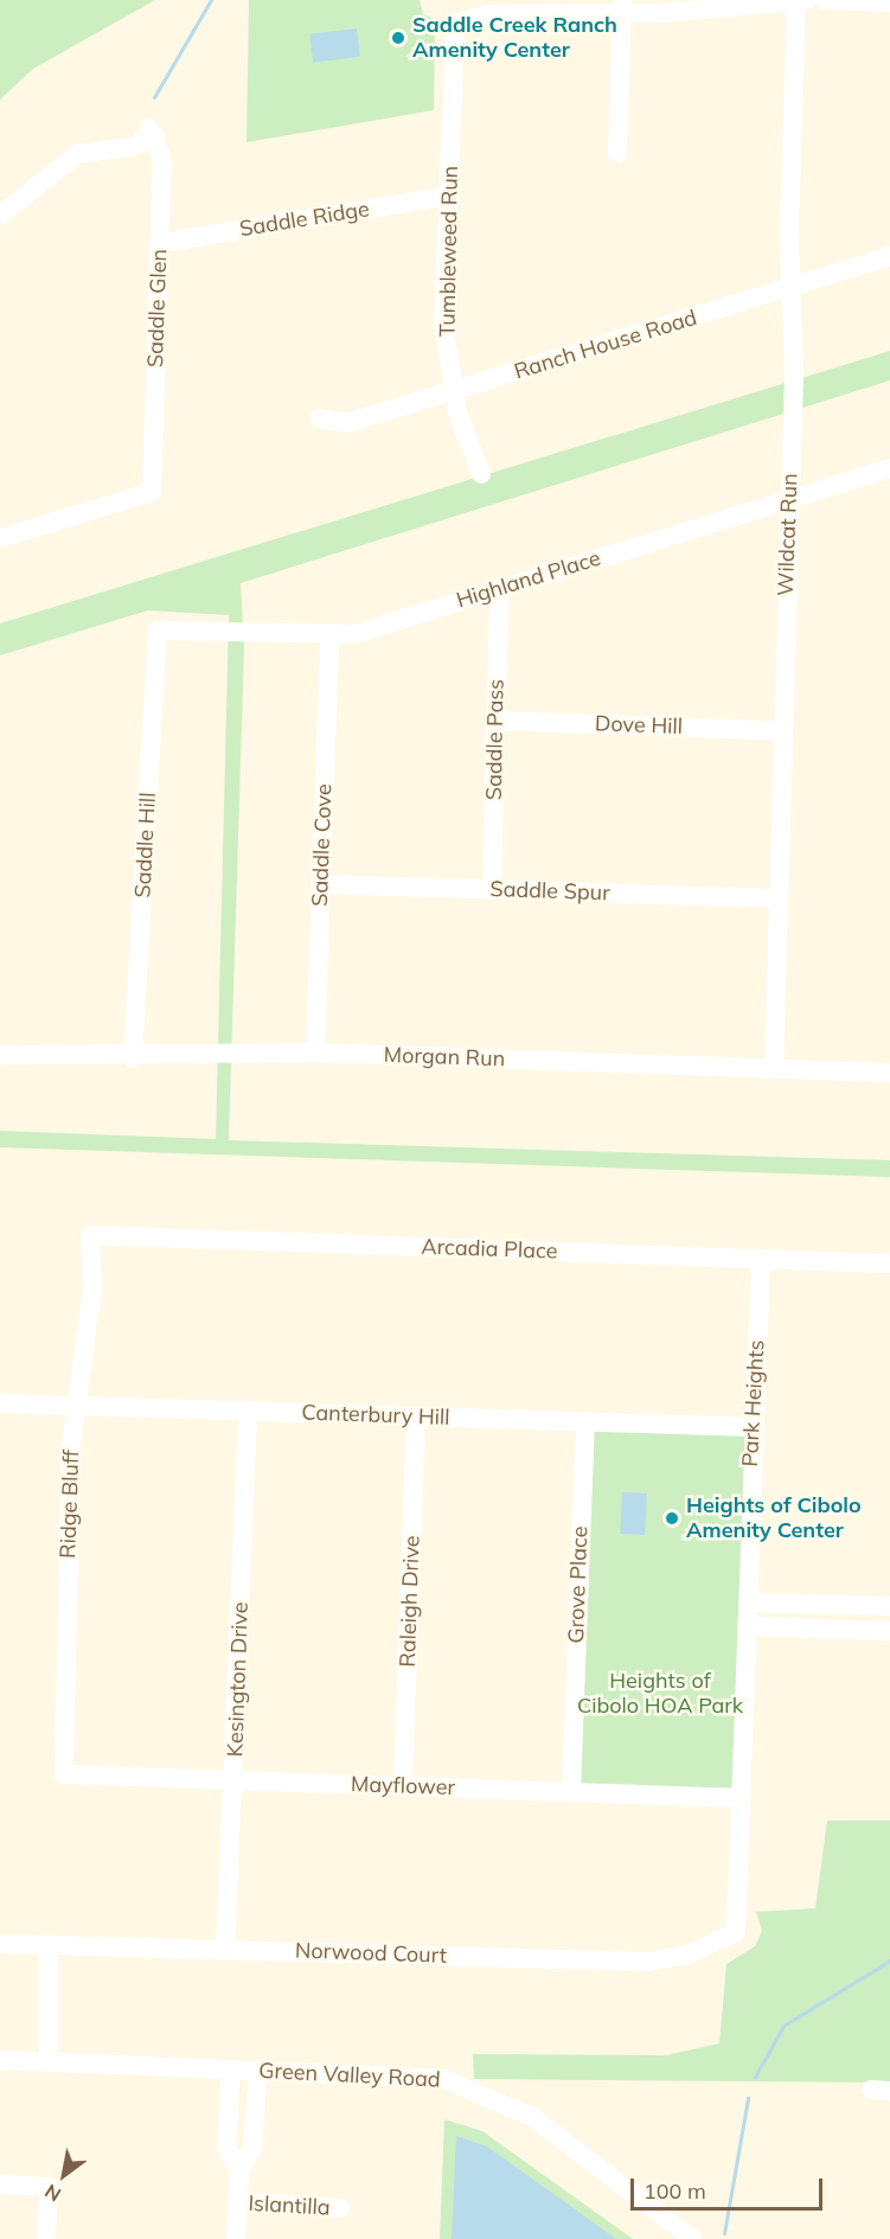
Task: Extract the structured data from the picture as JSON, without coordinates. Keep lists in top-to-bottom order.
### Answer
{
  "streets": {
    "street": [
      "Saddle Ridge",
      "Tumbleweed Run",
      "Saddle Glen",
      "Ranch House Road",
      "Wildcat Run",
      "Highland Place",
      "Dove Hill",
      "Saddle Pass",
      "Saddle Hill",
      "Saddle Cove",
      "Saddle Spur",
      "Morgan Run",
      "Arcadia Place",
      "Park Heights",
      "Canterbury Hill",
      "Ridge Bluff",
      "Grove Place",
      "Raleigh Drive",
      "Kesington Drive",
      "Mayflower",
      "Norwood Court",
      "Green Valley Road",
      "Islantilla"
    ]
  },
  "crossings": [
    ["Saddle Ridge", "Tumbleweed Run"],
    ["Saddle Ridge", "Saddle Glen"],
    ["Tumbleweed Run", "Ranch House Road"],
    ["Ranch House Road", "Wildcat Run"],
    ["Wildcat Run", "Highland Place"],
    ["Wildcat Run", "Dove Hill"],
    ["Wildcat Run", "Saddle Spur"],
    ["Wildcat Run", "Morgan Run"],
    ["Highland Place", "Saddle Pass"],
    ["Highland Place", "Saddle Hill"],
    ["Highland Place", "Saddle Cove"],
    ["Dove Hill", "Saddle Pass"],
    ["Saddle Pass", "Saddle Spur"],
    ["Saddle Hill", "Morgan Run"],
    ["Saddle Cove", "Saddle Spur"],
    ["Saddle Cove", "Morgan Run"],
    ["Arcadia Place", "Park Heights"],
    ["Arcadia Place", "Ridge Bluff"],
    ["Park Heights", "Canterbury Hill"],
    ["Park Heights", "Mayflower"],
    ["Park Heights", "Norwood Court"],
    ["Canterbury Hill", "Ridge Bluff"],
    ["Canterbury Hill", "Grove Place"],
    ["Canterbury Hill", "Raleigh Drive"],
    ["Canterbury Hill", "Kesington Drive"],
    ["Ridge Bluff", "Mayflower"],
    ["Grove Place", "Mayflower"],
    ["Raleigh Drive", "Mayflower"],
    ["Kesington Drive", "Mayflower"],
    ["Kesington Drive", "Norwood Court"]
  ],
  "parks": ["Heights of Cibolo HOA Park"],
  "places": ["Saddle Creek Ranch Amenity Center", "Heights of Cibolo Amenity Center"],
  "scale_bar": "100 m",
  "north": "bottom left"
}
